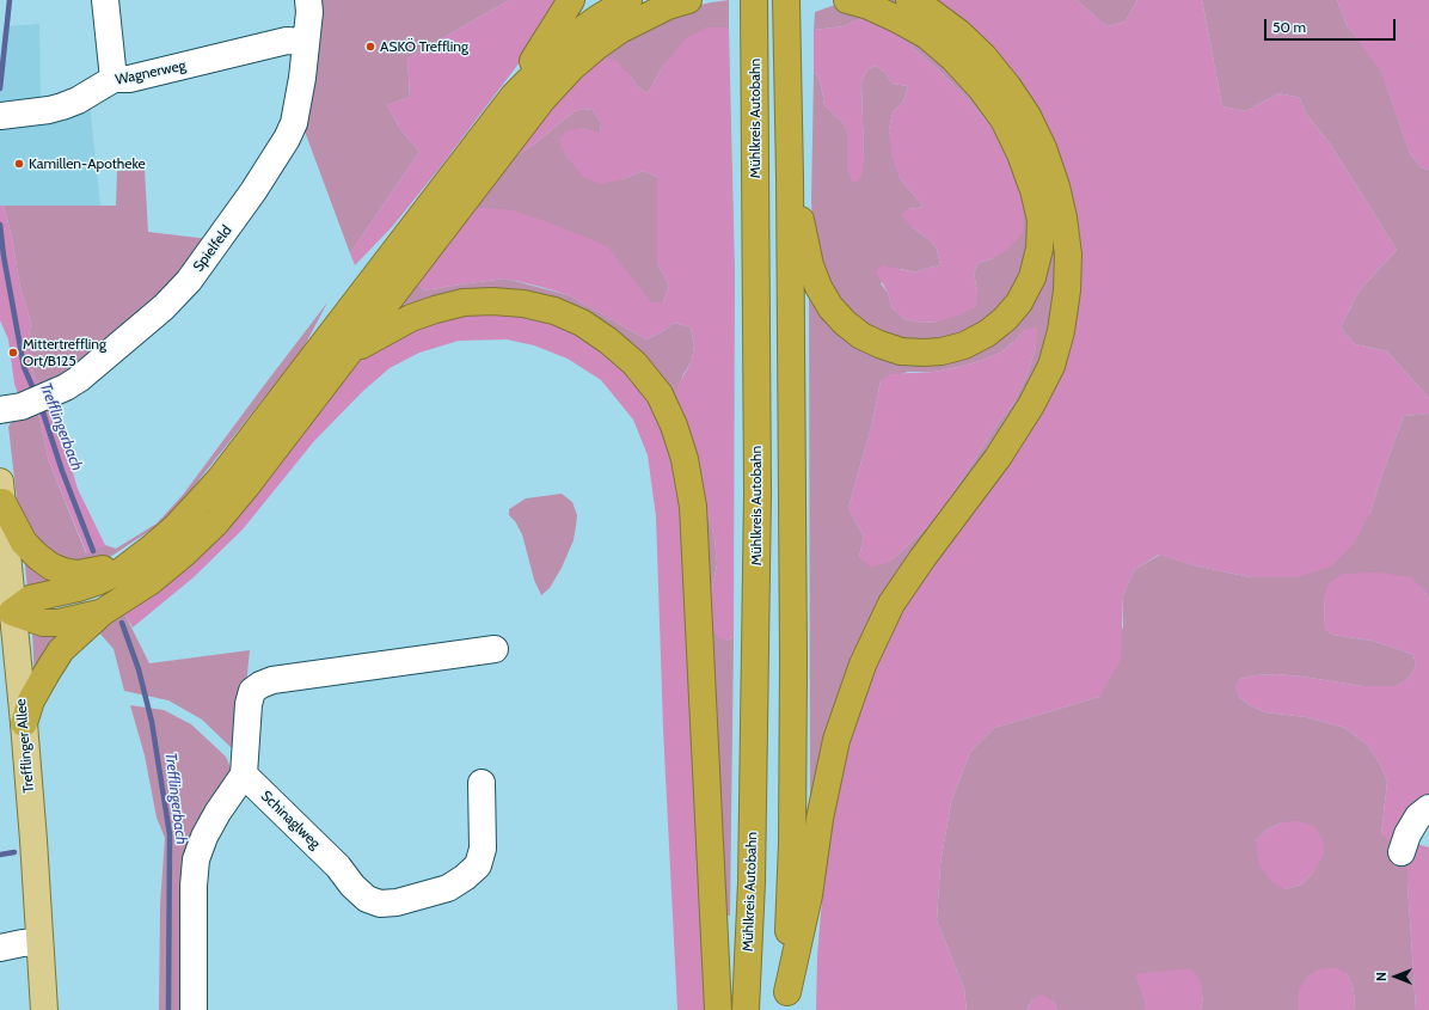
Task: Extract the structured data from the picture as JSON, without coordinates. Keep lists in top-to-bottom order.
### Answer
{
  "streets": {
    "highway": ["Mühlkreis Autobahn"],
    "main road": ["Trefflinger Allee"],
    "street": ["Wagnerweg", "Spielfeld", "Schinaglweg"]
  },
  "crossings": [
    ["Wagnerweg", "Spielfeld"]
  ],
  "water": ["Trefflingerbach"],
  "places": ["ASKÖ Treffling", "Kamillen-Apotheke", "Mittertreffling Ort/B125"],
  "scale_bar": "50 m",
  "north": "left"
}
